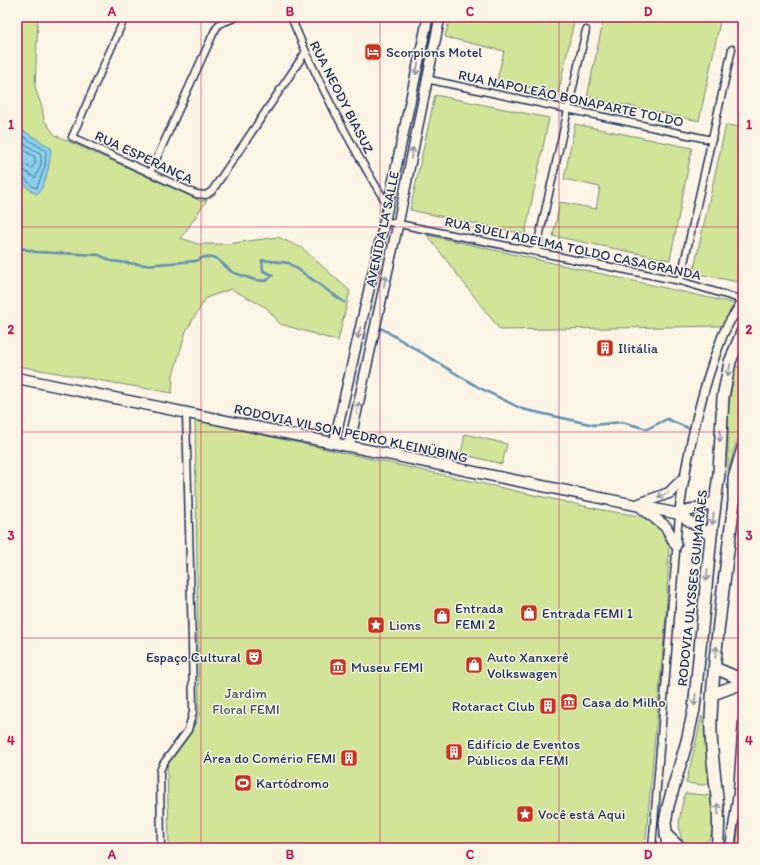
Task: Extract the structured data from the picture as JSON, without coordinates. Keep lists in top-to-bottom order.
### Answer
{
  "streets": {
    "highway": ["RODOVIA ULYSSES GUIMARÃES"],
    "main road": ["AVENIDA LA SALLE", "RODOVIA VILSON PEDRO KLEINÜBING"],
    "street": [
      "RUA NEODY BIASUZ",
      "RUA NAPOLEÃO BONAPARTE TOLDO",
      "RUA ESPERANÇA",
      "RUA SUELI ADELMA TOLDO CASAGRANDA"
    ]
  },
  "crossings": [
    ["RUA NEODY BIASUZ", "RUA ESPERANÇA"],
    ["RUA NEODY BIASUZ", "AVENIDA LA SALLE"],
    ["RUA NAPOLEÃO BONAPARTE TOLDO", "AVENIDA LA SALLE"],
    ["AVENIDA LA SALLE", "RUA SUELI ADELMA TOLDO CASAGRANDA"],
    ["AVENIDA LA SALLE", "RODOVIA VILSON PEDRO KLEINÜBING"],
    ["RODOVIA VILSON PEDRO KLEINÜBING", "RODOVIA ULYSSES GUIMARÃES"]
  ],
  "parks": ["Jardim Floral FEMI"],
  "places": {
    "hotel": ["Scorpions Motel"],
    "building": [
      "Ilitália",
      "Rotaract Club",
      "Edifício de Eventos Públicos da FEMI",
      "Área do Comério FEMI"
    ],
    "shop": ["Entrada FEMI 1", "Entrada FEMI 2", "Auto Xanxerê Volkswagen"],
    "place": ["Lions", "Você está Aqui"],
    "theatre": ["Espaço Cultural"],
    "museum": ["Museu FEMI", "Casa do Milho"],
    "sports": ["Kartódromo"]
  },
  "grid": {
    "columns": [
      "A",
      "B",
      "C",
      "D"
    ],
    "rows": [
      "1",
      "2",
      "3",
      "4"
    ]
  }
}
